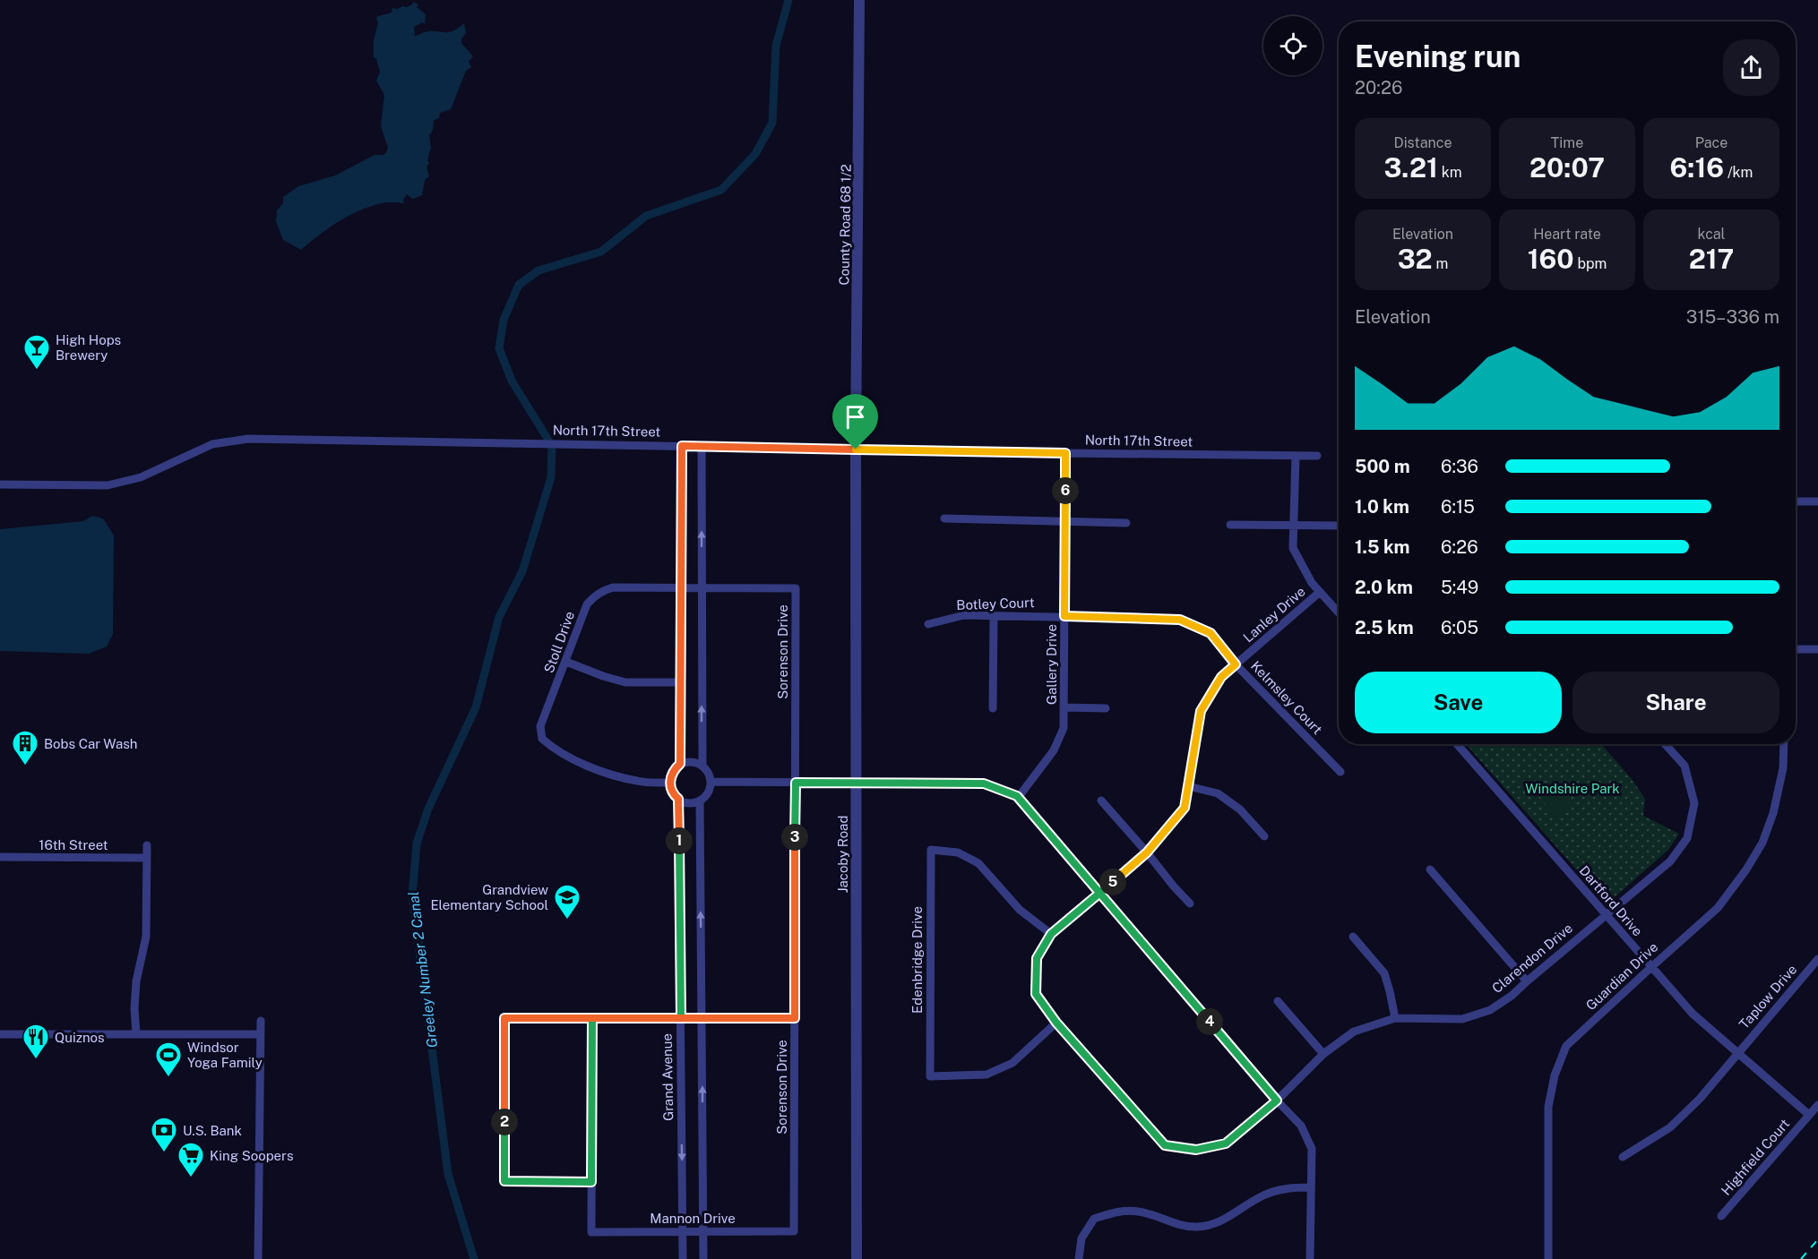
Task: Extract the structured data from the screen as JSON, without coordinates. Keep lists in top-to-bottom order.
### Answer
{
  "streets": {
    "street": [
      "County Road 68 1/2",
      "North 17th Street",
      "Botley Court",
      "Lanley Drive",
      "Stoll Drive",
      "Sorenson Drive",
      "Gallery Drive",
      "Kelmsley Court",
      "16th Street",
      "Jacoby Road",
      "Dartford Drive",
      "Clarendon Drive",
      "Edenbridge Drive",
      "Guardian Drive",
      "Taplow Drive",
      "Grand Avenue",
      "Highfield Court",
      "Mannon Drive"
    ]
  },
  "crossings": [
    ["County Road 68 1/2", "North 17th Street"],
    ["County Road 68 1/2", "Jacoby Road"],
    ["North 17th Street", "Gallery Drive"],
    ["North 17th Street", "Jacoby Road"],
    ["Botley Court", "Lanley Drive"],
    ["Botley Court", "Gallery Drive"],
    ["Botley Court", "Kelmsley Court"],
    ["Lanley Drive", "Kelmsley Court"],
    ["Lanley Drive", "Clarendon Drive"],
    ["Lanley Drive", "Edenbridge Drive"],
    ["Stoll Drive", "Sorenson Drive"],
    ["Stoll Drive", "Grand Avenue"],
    ["Sorenson Drive", "Mannon Drive"],
    ["Dartford Drive", "Clarendon Drive"],
    ["Dartford Drive", "Guardian Drive"],
    ["Dartford Drive", "Taplow Drive"],
    ["Dartford Drive", "Highfield Court"],
    ["Clarendon Drive", "Edenbridge Drive"],
    ["Grand Avenue", "Mannon Drive"]
  ],
  "water": ["Greeley Number 2 Canal"],
  "parks": ["Windshire Park"],
  "places": {
    "bar": ["High Hops Brewery"],
    "building": ["Bobs Car Wash"],
    "school or university": ["Grandview Elementary School"],
    "restaurant": ["Quiznos"],
    "sports": ["Windsor Yoga Family"],
    "bank": ["U.S. Bank"],
    "supermarket": ["King Soopers"]
  },
  "page": {
    "heading": ["Evening run", "20:26"],
    "stats": [
      ["Distance", "3.21 km"],
      ["Time", "20:07"],
      ["Pace", "6:16 /km"],
      ["Elevation", "32 m"],
      ["Heart rate", "160 bpm"],
      ["kcal", "217"]
    ],
    "chart": ["Elevation", "315–336 m"],
    "list": [
      {
        "name": "500 m",
        "note": "6:36"
      },
      {
        "name": "1.0 km",
        "note": "6:15"
      },
      {
        "name": "1.5 km",
        "note": "6:26"
      },
      {
        "name": "2.0 km",
        "note": "5:49"
      },
      {
        "name": "2.5 km",
        "note": "6:05"
      }
    ],
    "pins": [
      "6",
      "3",
      "1",
      "5",
      "4",
      "2"
    ],
    "buttons": ["Save", "Share"]
  }
}
